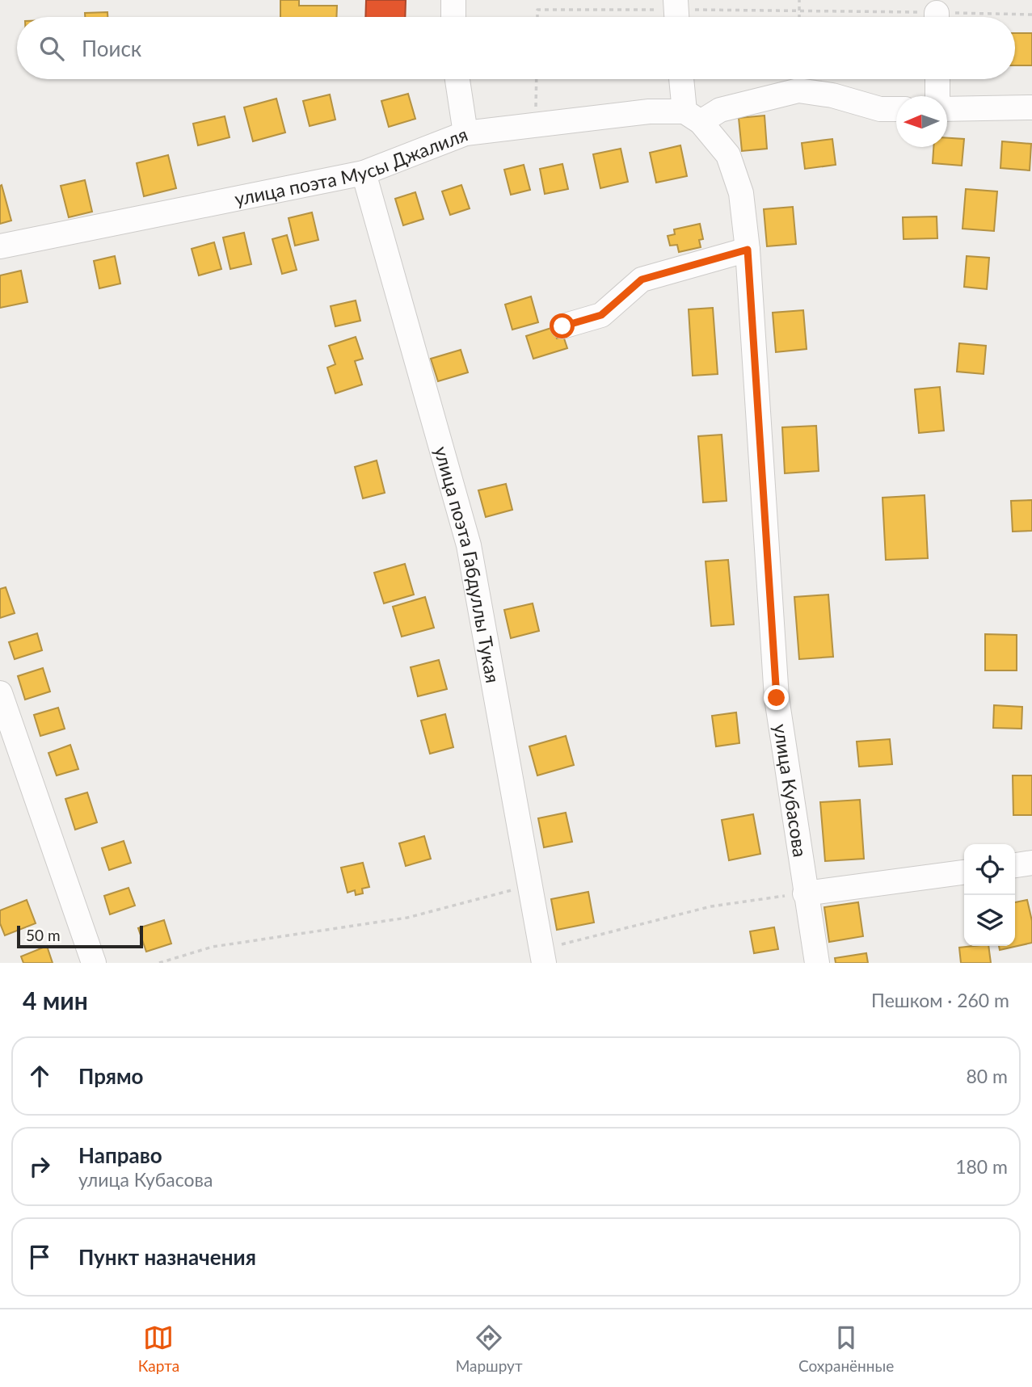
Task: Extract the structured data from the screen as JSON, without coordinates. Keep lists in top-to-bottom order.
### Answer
{
  "streets": {
    "street": ["улица поэта Мусы Джалиля", "улица поэта Габдуллы Тукая", "улица Кубасова"]
  },
  "crossings": [
    ["улица поэта Мусы Джалиля", "улица поэта Габдуллы Тукая"],
    ["улица поэта Мусы Джалиля", "улица Кубасова"]
  ],
  "scale_bar": "50 m",
  "north": "left",
  "page": {
    "search": "Поиск",
    "scale": "50 m",
    "heading": ["4 мин", "Пешком · 260 m"],
    "list": [
      ["Прямо", "80 m"],
      ["Направо", "улица Кубасова", "180 m"],
      "Пункт назначения"
    ],
    "nav": ["Карта", "Маршрут", "Сохранённые"]
  }
}
